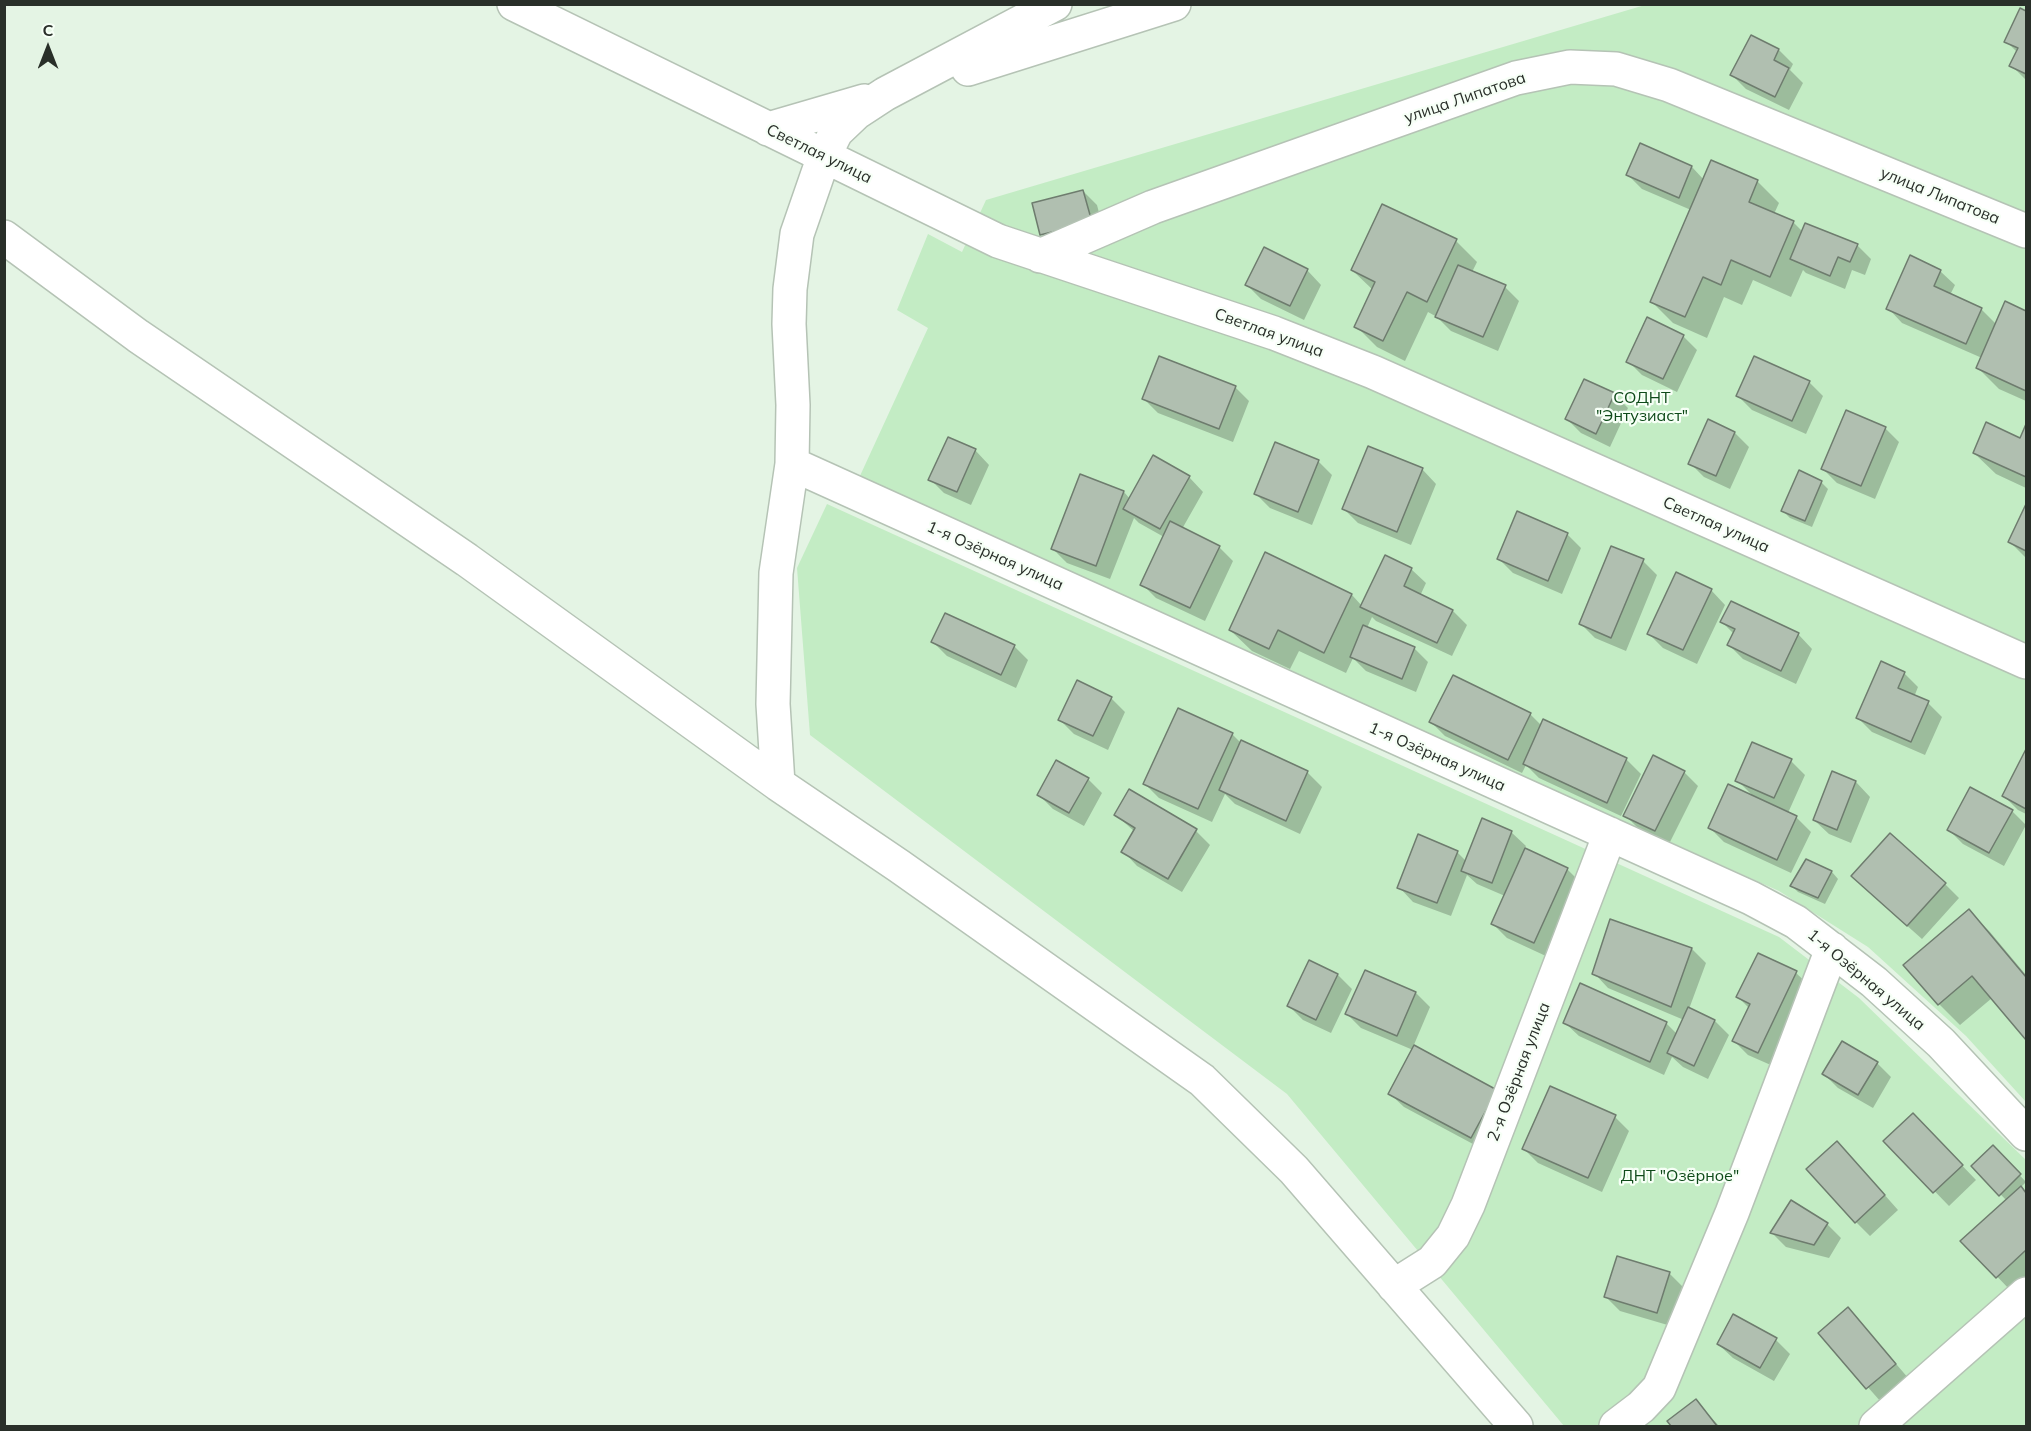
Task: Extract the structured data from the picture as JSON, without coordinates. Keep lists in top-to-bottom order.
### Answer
{
  "streets": {
    "street": [
      "улица Липатова",
      "Светлая улица",
      "1-я Озёрная улица",
      "2-я Озёрная улица"
    ]
  },
  "crossings": [
    ["улица Липатова", "Светлая улица"],
    ["1-я Озёрная улица", "2-я Озёрная улица"]
  ],
  "parks": ["СОДНТ \"Энтузиаст\"", "ДНТ \"Озёрное\""],
  "north": "top"
}
